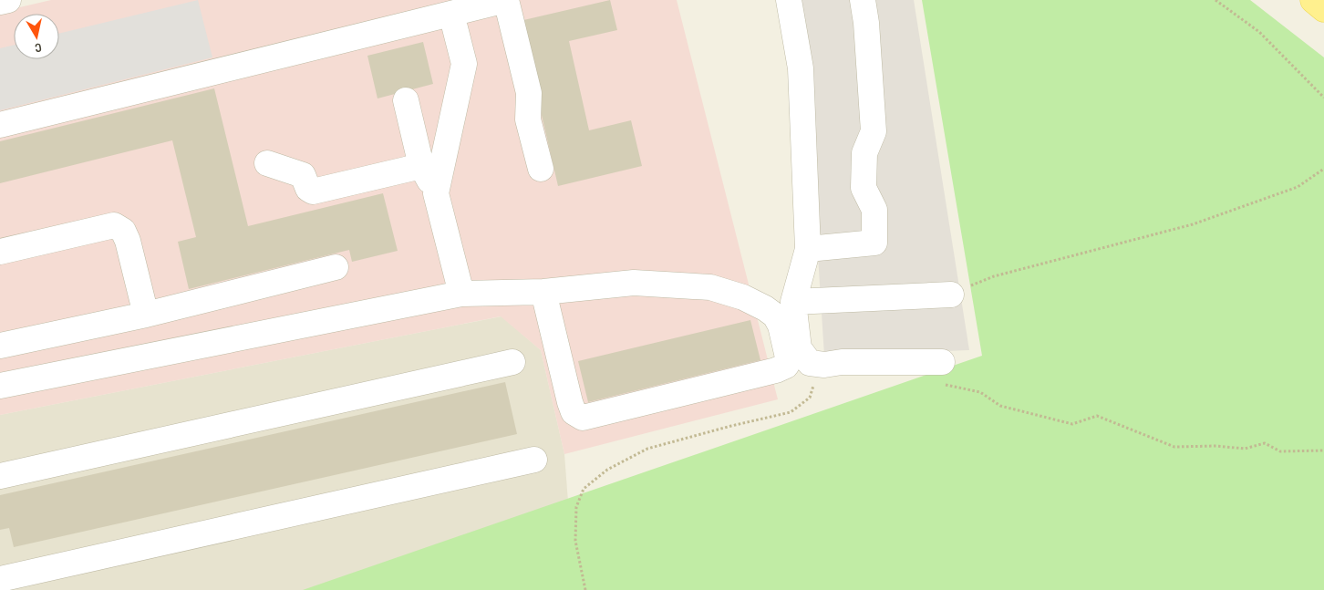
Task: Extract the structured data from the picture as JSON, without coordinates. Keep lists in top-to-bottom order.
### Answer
{
  "north": "bottom"
}
